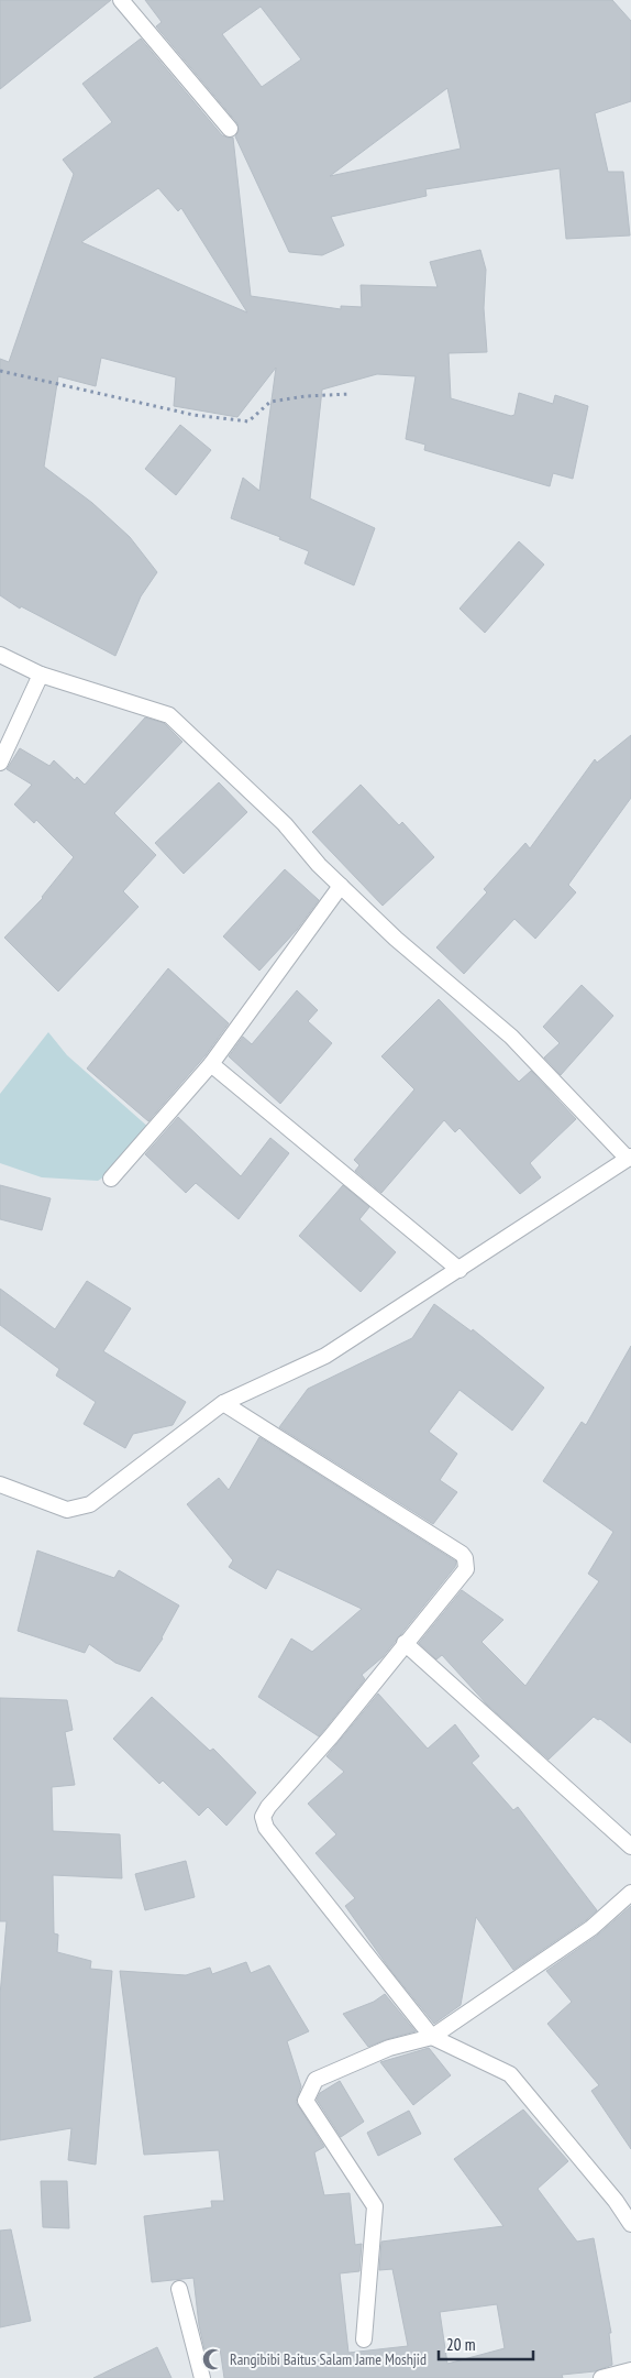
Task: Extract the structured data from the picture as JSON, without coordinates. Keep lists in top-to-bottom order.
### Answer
{
  "places": {
    "mosque": ["Rangibibi Baitus Salam Jame Moshjid"]
  },
  "scale_bar": "20 m"
}
